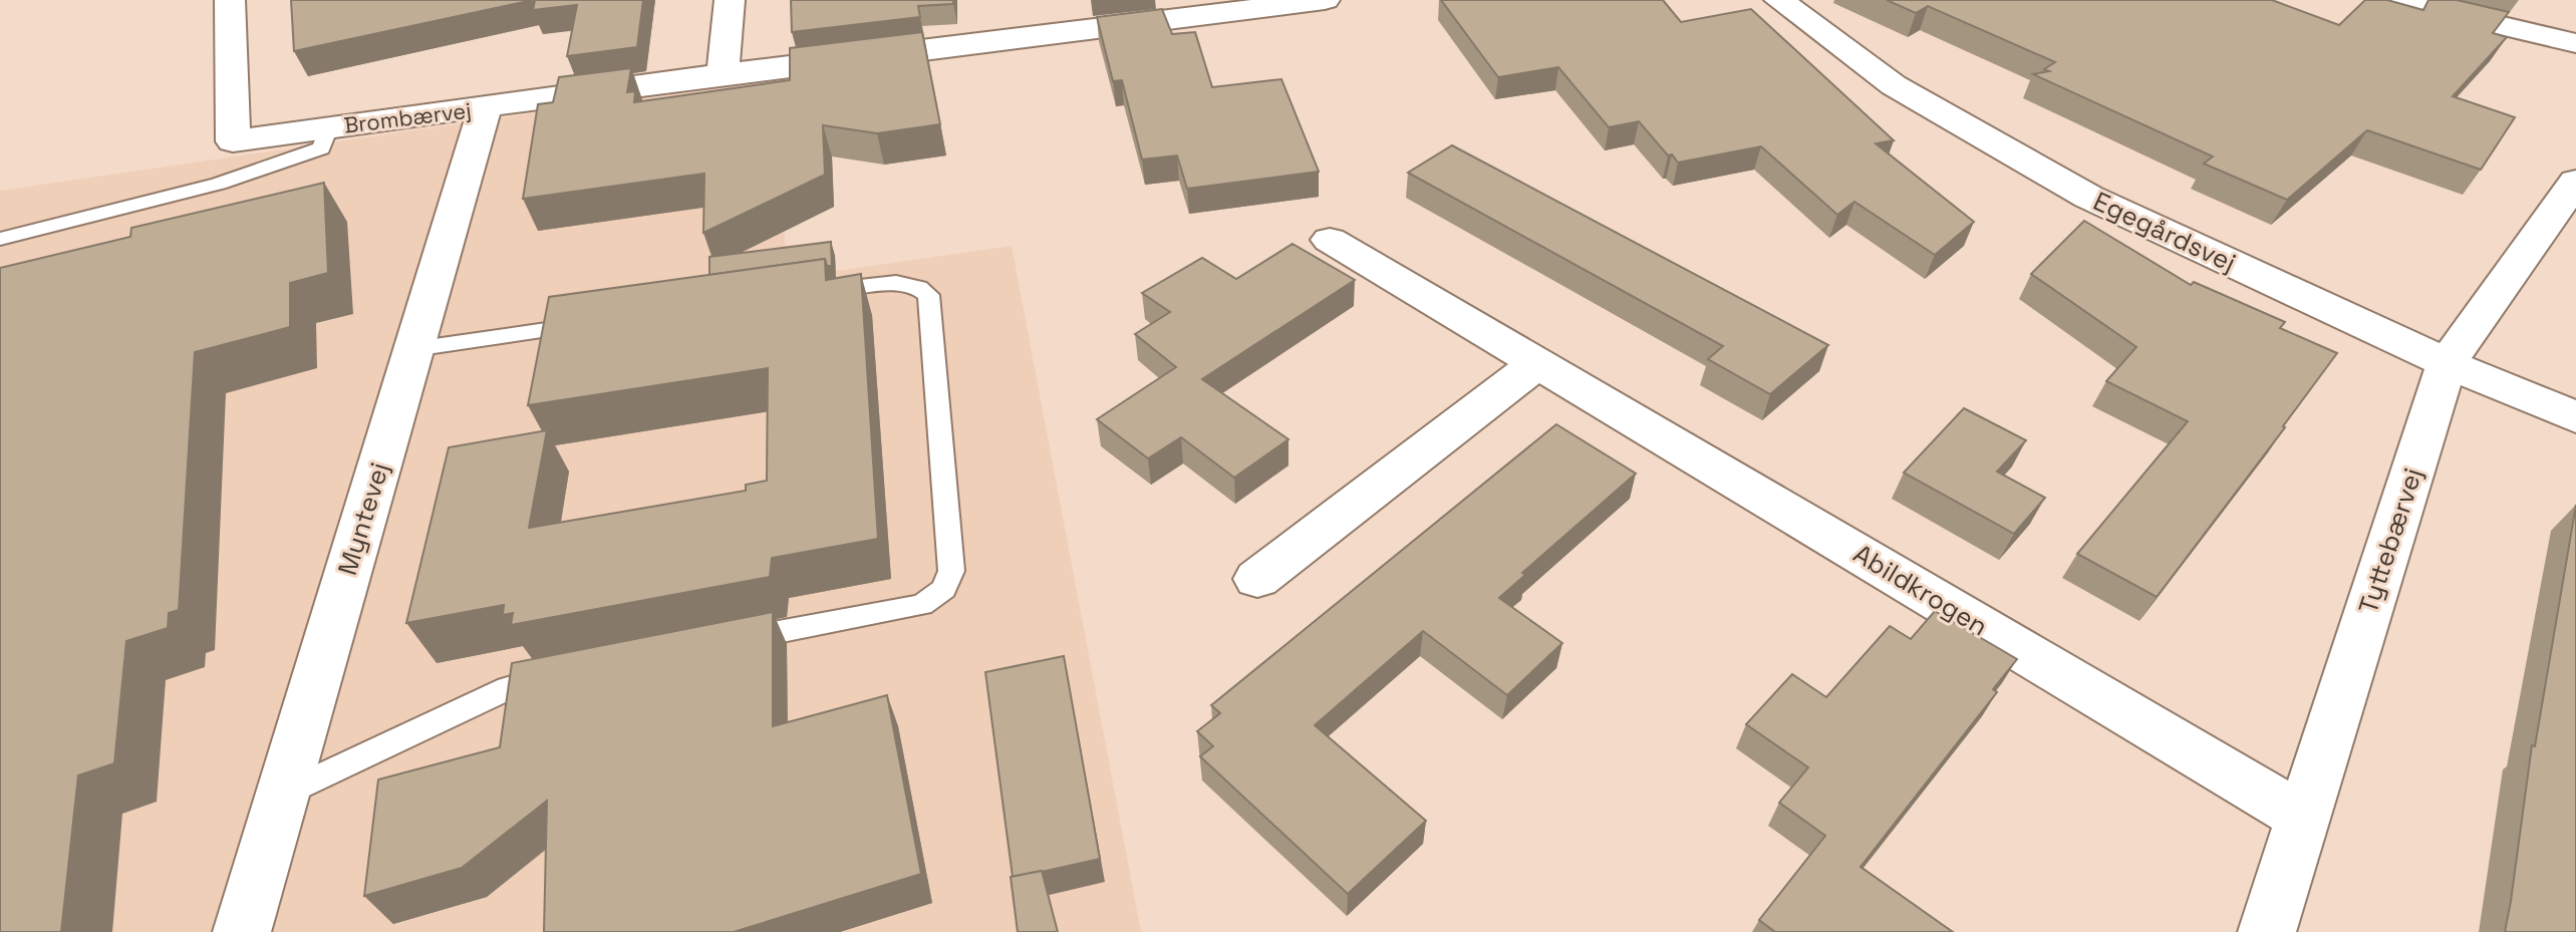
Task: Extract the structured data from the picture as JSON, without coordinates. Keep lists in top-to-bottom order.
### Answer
{
  "streets": {
    "street": [
      "Brombærvej",
      "Egegårdsvej",
      "Myntevej",
      "Tyttebærvej",
      "Abildkrogen"
    ]
  },
  "crossings": [
    ["Brombærvej", "Myntevej"],
    ["Egegårdsvej", "Tyttebærvej"],
    ["Tyttebærvej", "Abildkrogen"]
  ]
}
